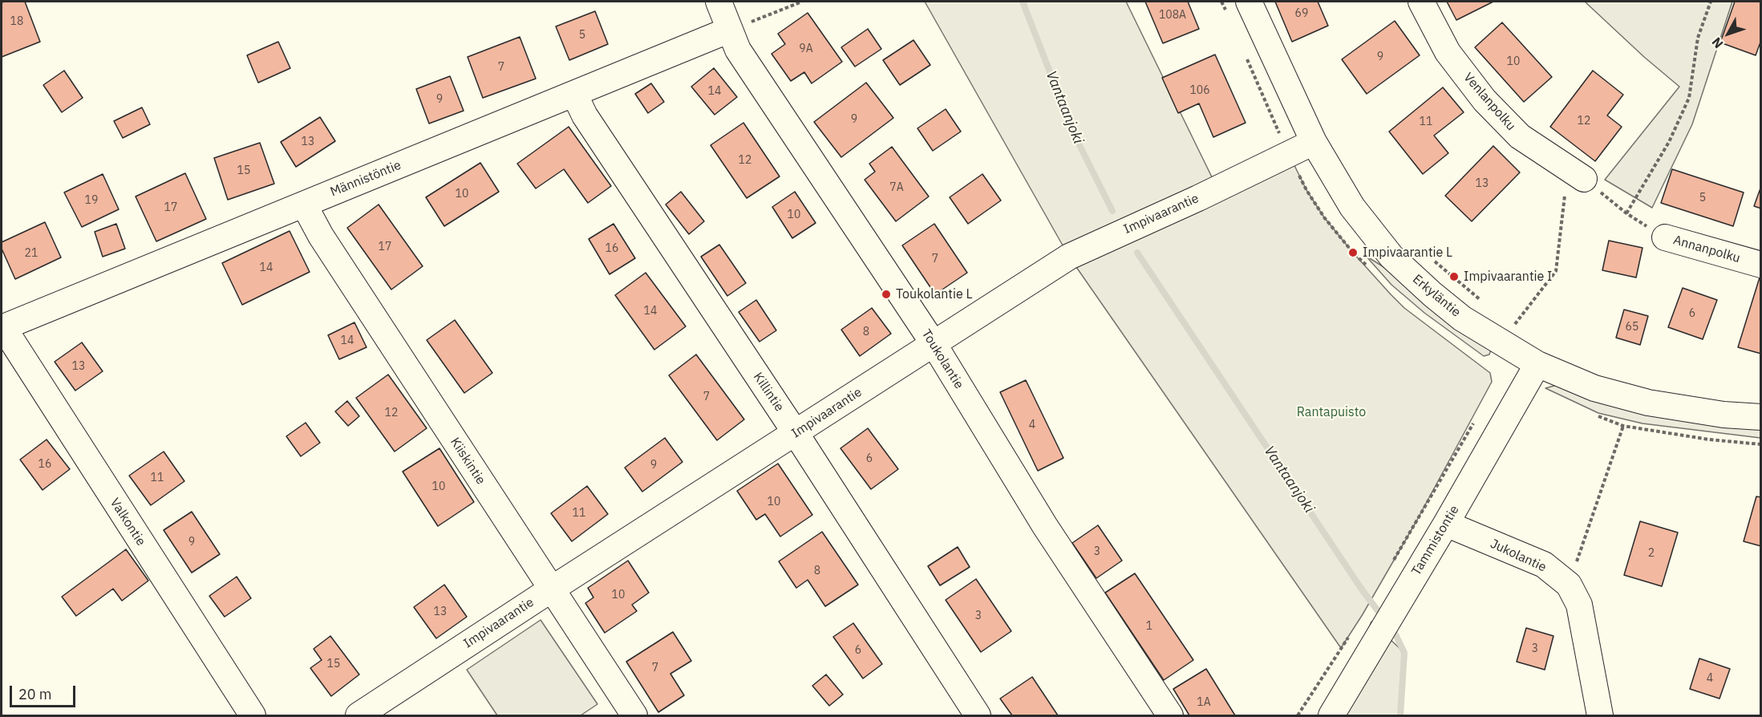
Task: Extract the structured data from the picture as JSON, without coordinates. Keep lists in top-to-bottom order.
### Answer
{
  "streets": {
    "street": [
      "Venlanpolku",
      "Männistöntie",
      "Impivaarantie",
      "Annanpolku",
      "Erkyläntie",
      "Toukolantie",
      "Killintie",
      "Kiiskintie",
      "Valkontie",
      "Tammistontie",
      "Jukolantie"
    ]
  },
  "crossings": [
    ["Männistöntie", "Toukolantie"],
    ["Männistöntie", "Killintie"],
    ["Männistöntie", "Kiiskintie"],
    ["Männistöntie", "Valkontie"],
    ["Impivaarantie", "Erkyläntie"],
    ["Impivaarantie", "Toukolantie"],
    ["Impivaarantie", "Killintie"],
    ["Impivaarantie", "Kiiskintie"],
    ["Erkyläntie", "Tammistontie"],
    ["Tammistontie", "Jukolantie"]
  ],
  "water": ["Vantaanjoki"],
  "parks": ["Rantapuisto"],
  "places": ["Impivaarantie L", "Impivaarantie I", "Toukolantie L"],
  "house_numbers": [
    "69",
    "108A",
    "18",
    "5",
    "9A",
    "9",
    "10",
    "7",
    "106",
    "14",
    "9",
    "9",
    "12",
    "11",
    "13",
    "12",
    "15",
    "13",
    "7A",
    "10",
    "5",
    "19",
    "17",
    "10",
    "17",
    "16",
    "21",
    "7",
    "14",
    "14",
    "6",
    "65",
    "8",
    "14",
    "13",
    "7",
    "12",
    "4",
    "6",
    "16",
    "9",
    "11",
    "10",
    "10",
    "11",
    "9",
    "3",
    "2",
    "8",
    "10",
    "13",
    "3",
    "1",
    "3",
    "6",
    "15",
    "7",
    "4",
    "1A"
  ],
  "scale_bar": "20 m",
  "north": "bottom left"
}
